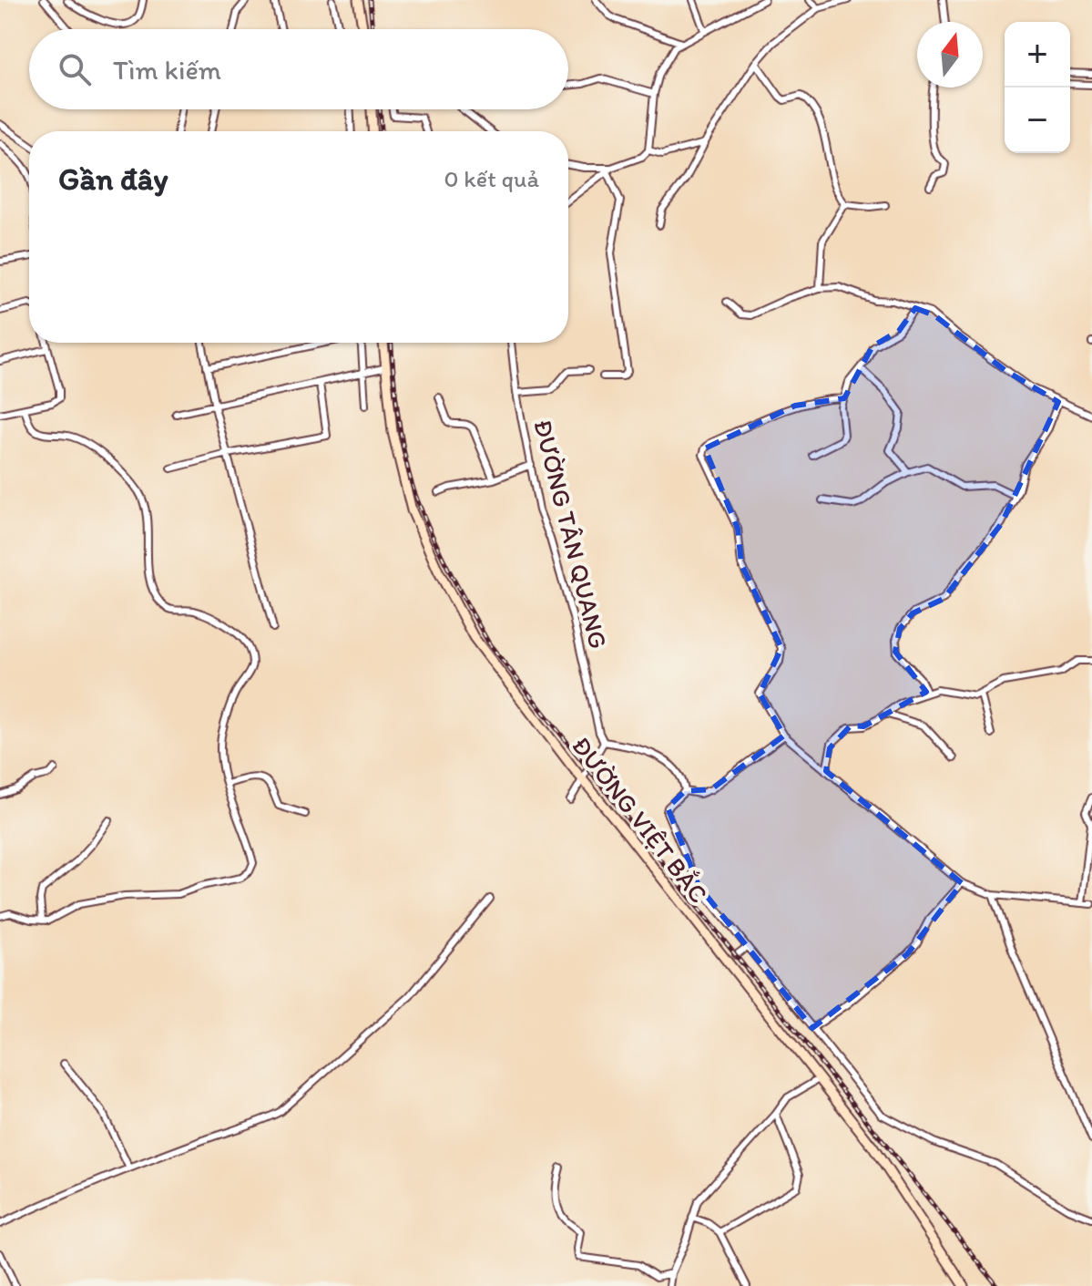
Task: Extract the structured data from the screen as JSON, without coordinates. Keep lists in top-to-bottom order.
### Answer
{
  "streets": {
    "main road": ["ĐƯỜNG VIỆT BẮC"],
    "street": ["ĐƯỜNG TÂN QUANG"]
  },
  "north": "top",
  "page": {
    "map_buttons": ["+", "−"],
    "search": "Tìm kiếm",
    "heading": ["Gần đây", "0 kết quả"]
  }
}
